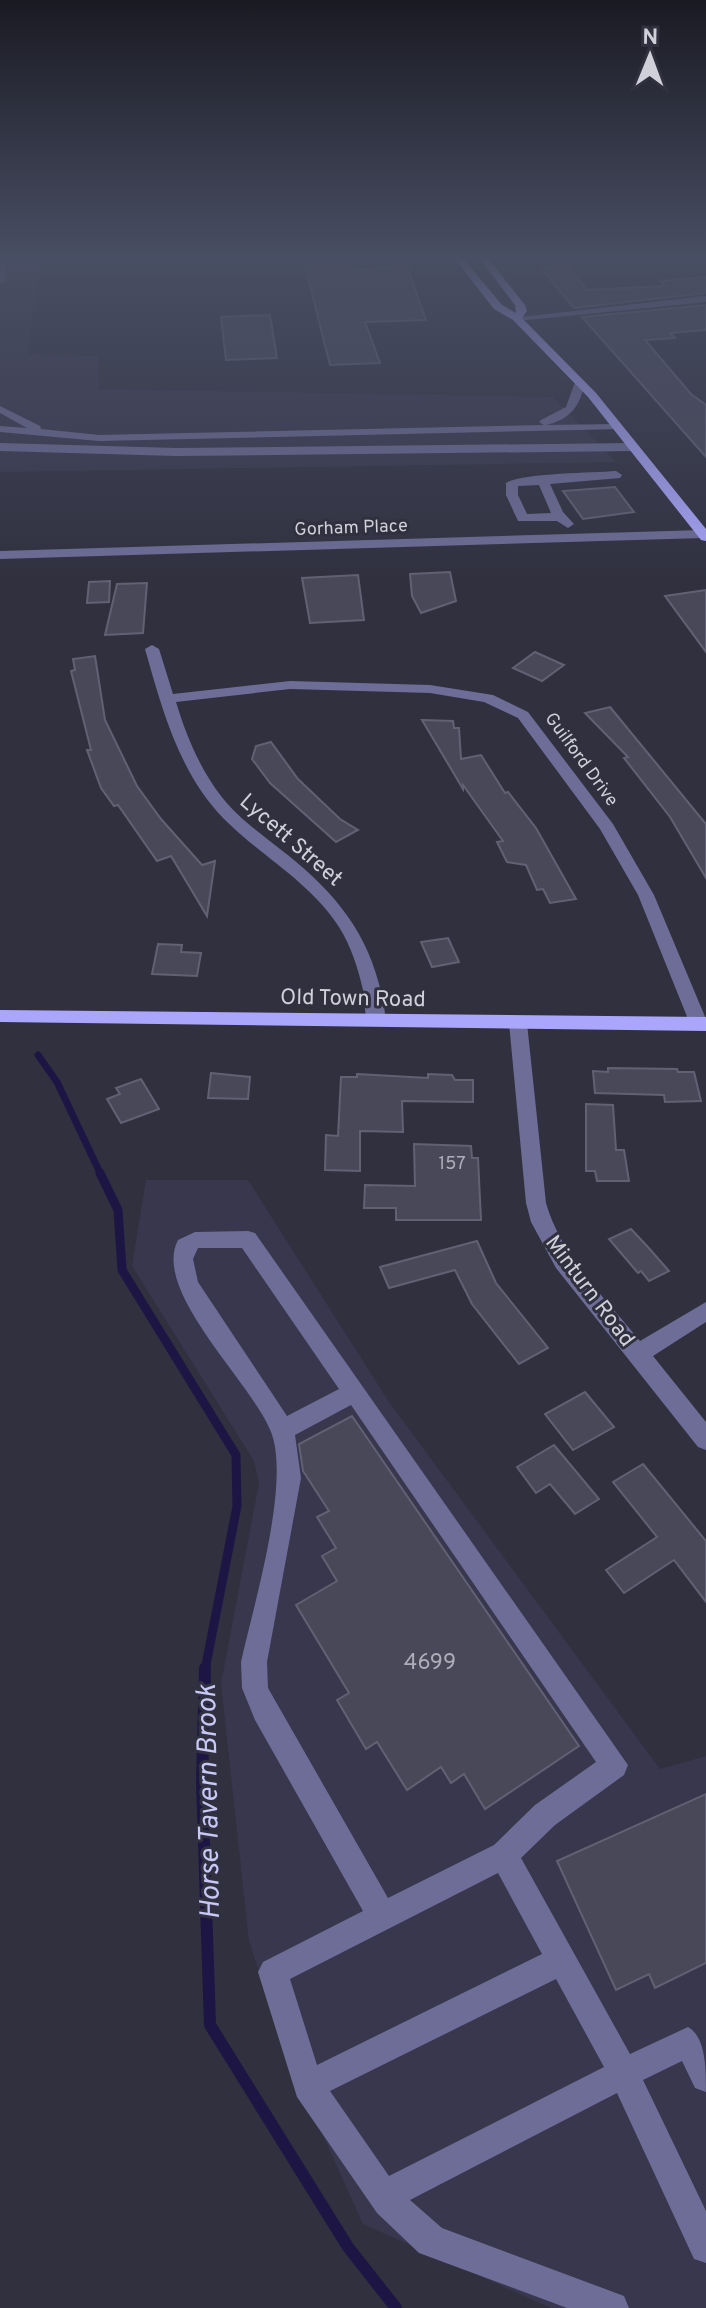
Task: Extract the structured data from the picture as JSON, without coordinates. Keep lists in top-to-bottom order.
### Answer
{
  "streets": {
    "main road": ["Old Town Road"],
    "street": [
      "Gorham Place",
      "Guilford Drive",
      "Lycett Street",
      "Minturn Road"
    ]
  },
  "crossings": [
    ["Guilford Drive", "Lycett Street"],
    ["Guilford Drive", "Old Town Road"],
    ["Lycett Street", "Old Town Road"],
    ["Old Town Road", "Minturn Road"]
  ],
  "water": ["Horse Tavern Brook"],
  "house_numbers": ["157", "4699"],
  "north": "top"
}
